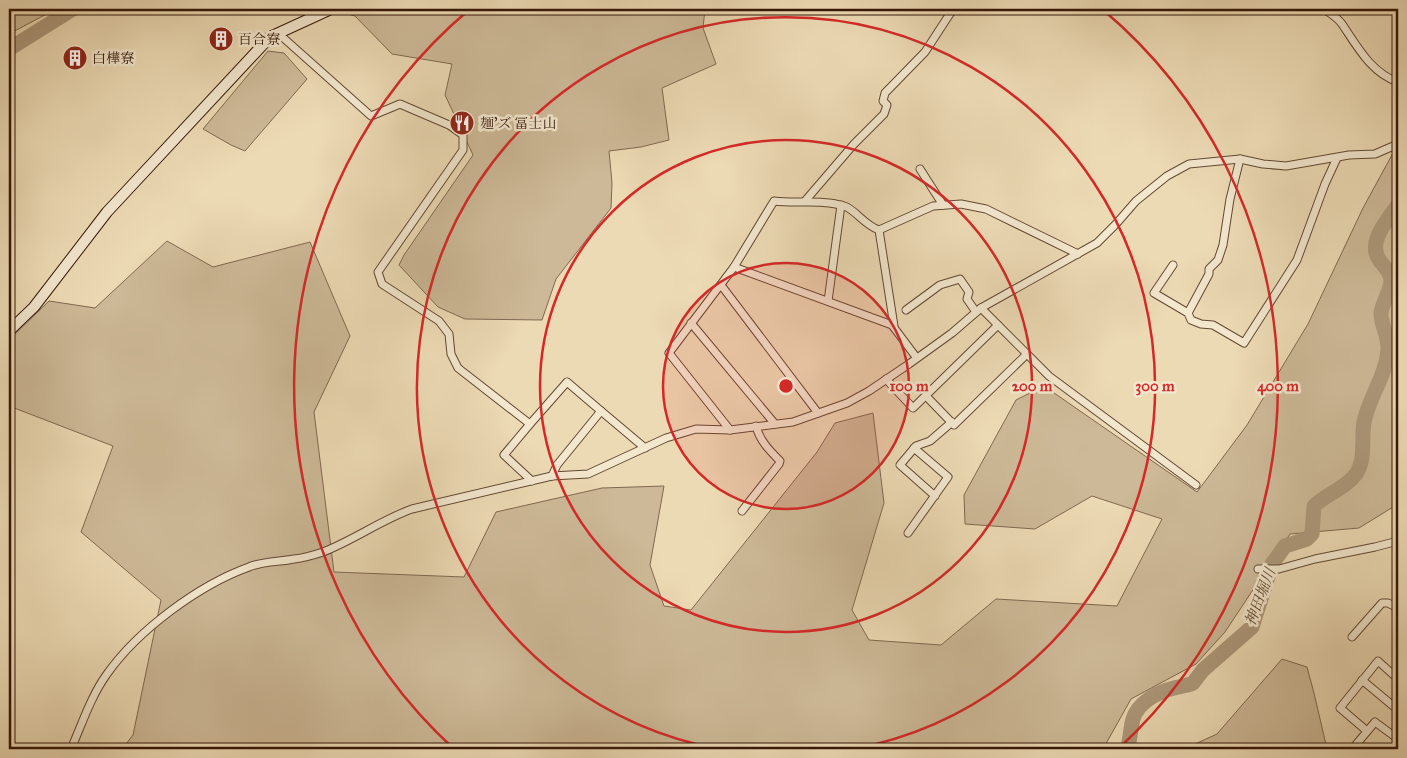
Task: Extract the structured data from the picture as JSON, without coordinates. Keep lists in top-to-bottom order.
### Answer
{
  "water": ["神田堀川"],
  "places": {
    "building": ["百合寮", "白樺寮"],
    "restaurant": ["麺'ズ 冨士山"]
  },
  "rings": [
    "100 m",
    "200 m",
    "300 m",
    "400 m"
  ]
}
